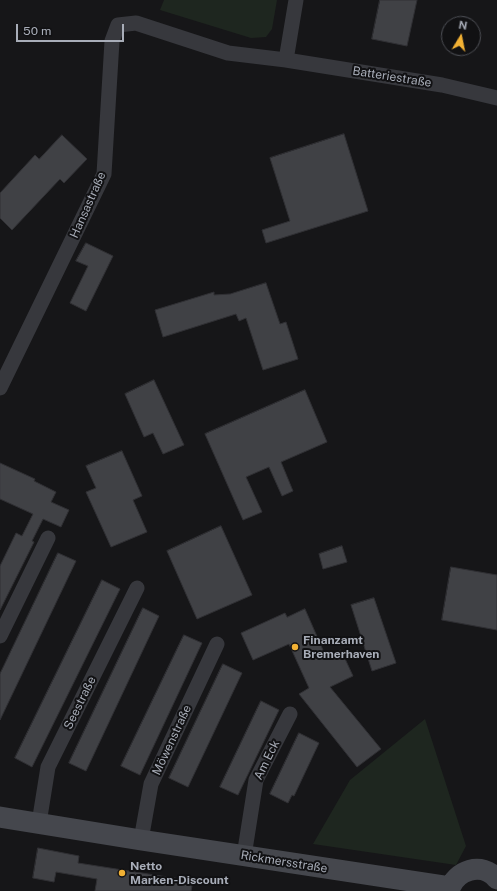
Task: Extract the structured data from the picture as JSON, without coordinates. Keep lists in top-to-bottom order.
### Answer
{
  "streets": {
    "main road": ["Rickmersstraße"],
    "street": [
      "Batteriestraße",
      "Hansastraße",
      "Seestraße",
      "Möwenstraße",
      "Am Eck"
    ]
  },
  "crossings": [
    ["Batteriestraße", "Hansastraße"],
    ["Seestraße", "Rickmersstraße"],
    ["Möwenstraße", "Rickmersstraße"],
    ["Am Eck", "Rickmersstraße"]
  ],
  "places": ["Finanzamt Bremerhaven", "Netto Marken-Discount"],
  "scale_bar": "50 m",
  "north": "top"
}
